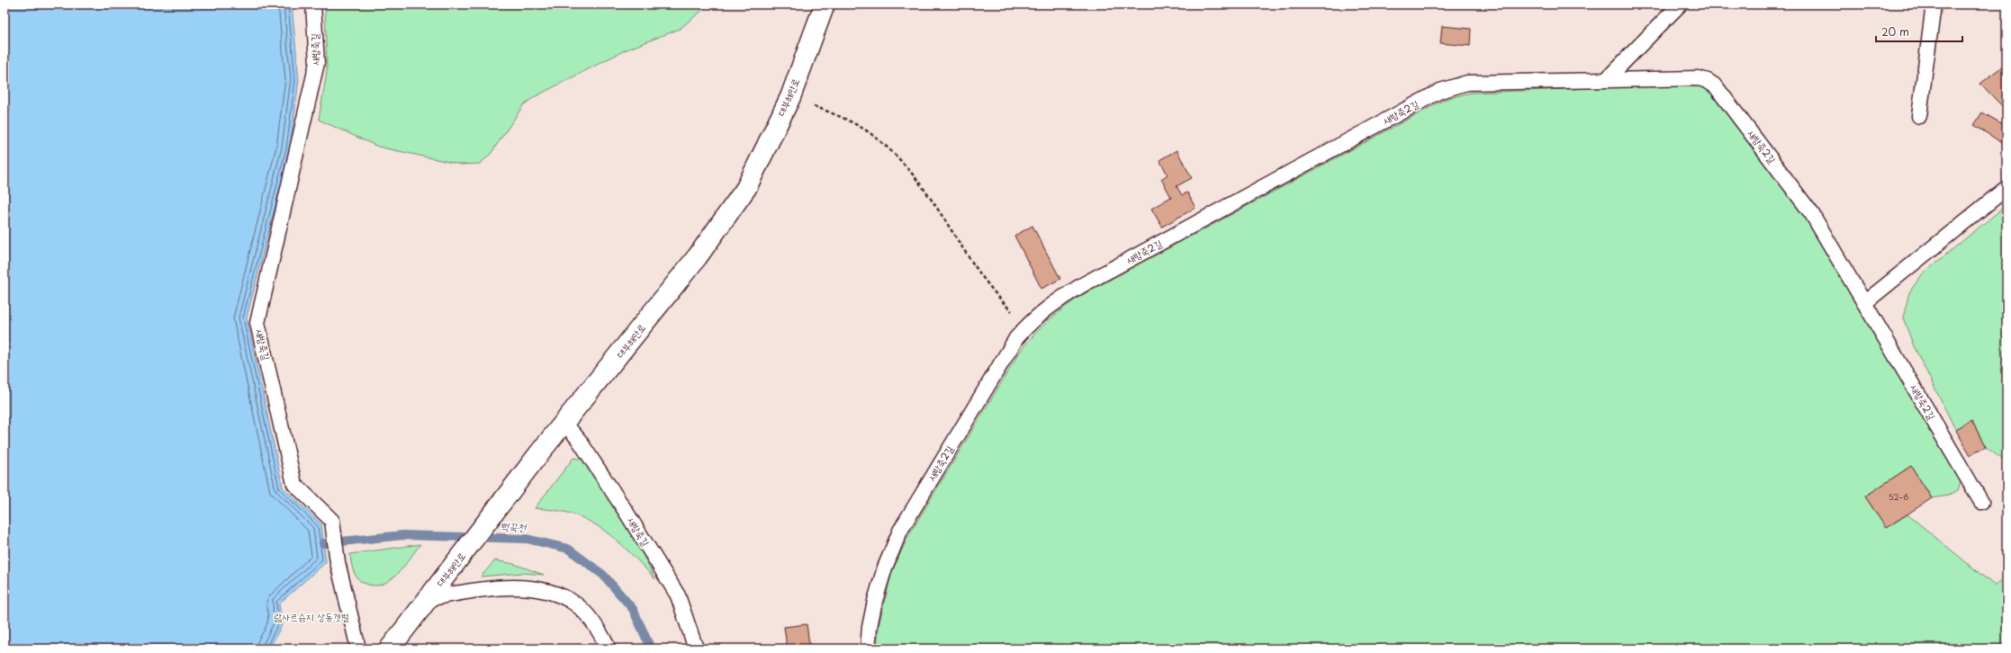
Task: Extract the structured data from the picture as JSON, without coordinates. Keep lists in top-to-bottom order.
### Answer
{
  "streets": {
    "street": ["대부해안로"],
    "lane": ["새방죽길", "새방죽2길"]
  },
  "crossings": [
    ["새방죽길", "대부해안로"]
  ],
  "water": ["뻑꾹천"],
  "parks": ["람사르습지 상동갯벌"],
  "house_numbers": ["52-6"],
  "scale_bar": "20 m"
}
